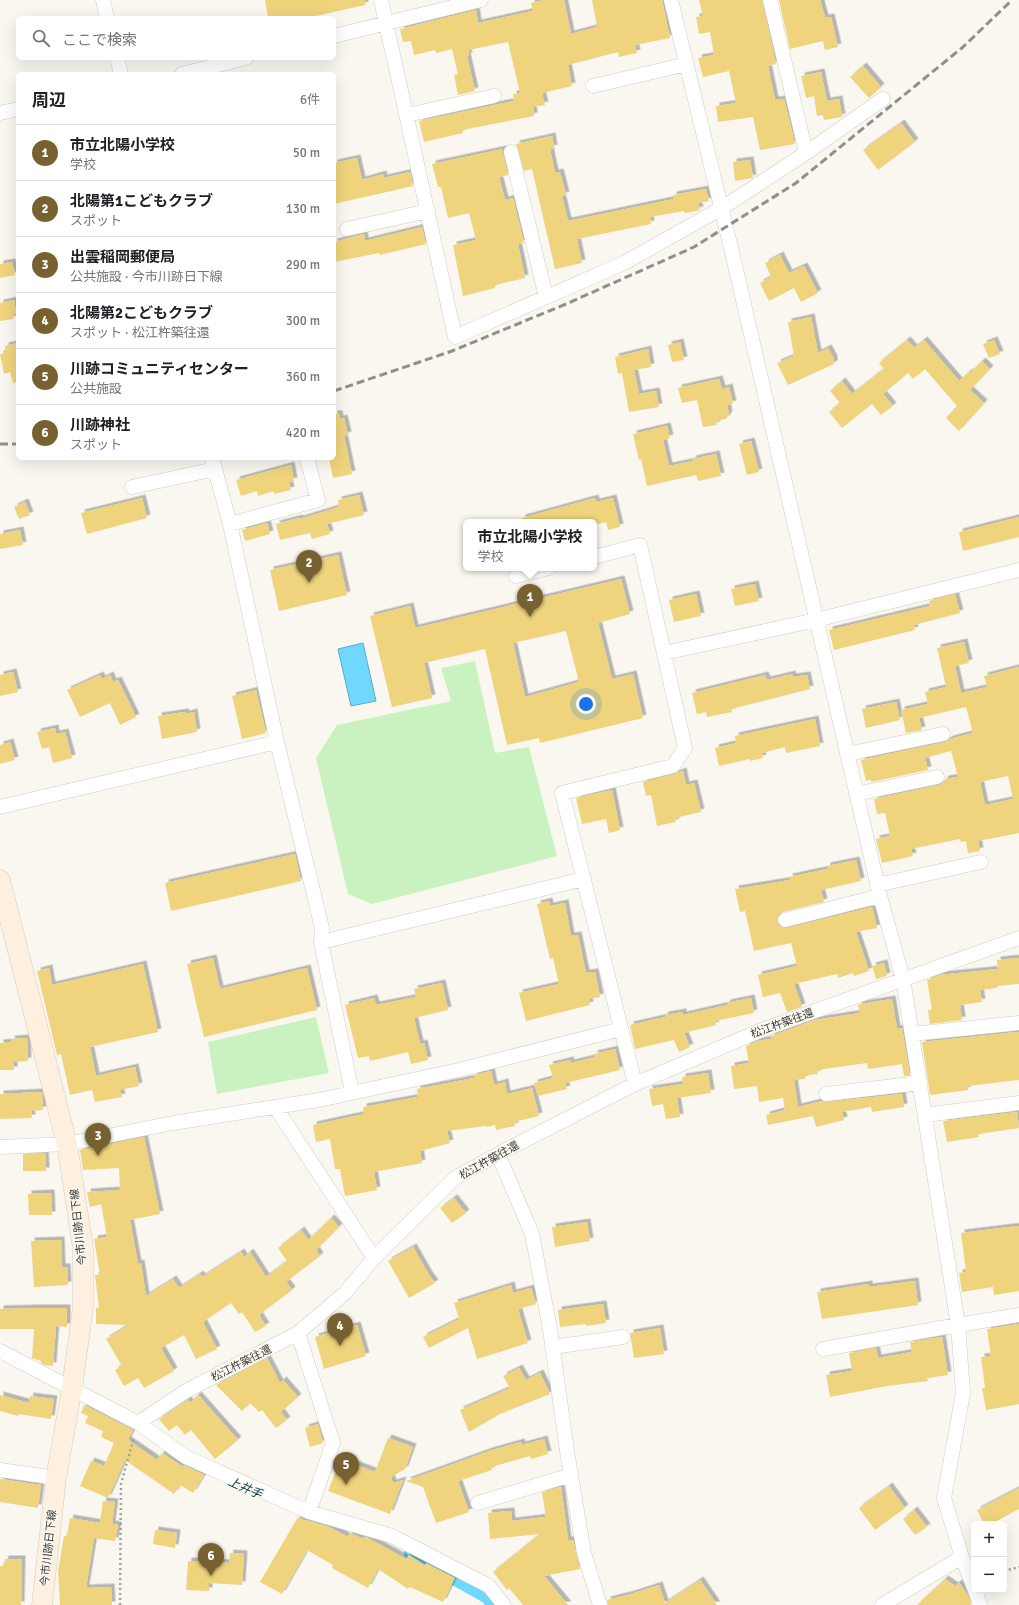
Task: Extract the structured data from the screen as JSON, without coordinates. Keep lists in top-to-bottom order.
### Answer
{
  "streets": {
    "street": ["松江杵築往還", "今市川跡日下線"]
  },
  "water": ["上井手"],
  "page": {
    "search": "ここで検索",
    "heading": ["周辺", "6件"],
    "list": [
      {
        "mark": "1",
        "name": "市立北陽小学校",
        "note": "学校",
        "value": "50 m"
      },
      {
        "mark": "2",
        "name": "北陽第1こどもクラブ",
        "note": "スポット",
        "value": "130 m"
      },
      {
        "mark": "3",
        "name": "出雲稲岡郵便局",
        "note": "公共施設 · 今市川跡日下線",
        "value": "290 m"
      },
      {
        "mark": "4",
        "name": "北陽第2こどもクラブ",
        "note": "スポット · 松江杵築往還",
        "value": "300 m"
      },
      {
        "mark": "5",
        "name": "川跡コミュニティセンター",
        "note": "公共施設",
        "value": "360 m"
      },
      {
        "mark": "6",
        "name": "川跡神社",
        "note": "スポット",
        "value": "420 m"
      }
    ],
    "popup": ["市立北陽小学校", "学校"],
    "pins": [
      "2",
      "1",
      "3",
      "4",
      "5",
      "6"
    ],
    "map_buttons": ["+", "−"]
  }
}
